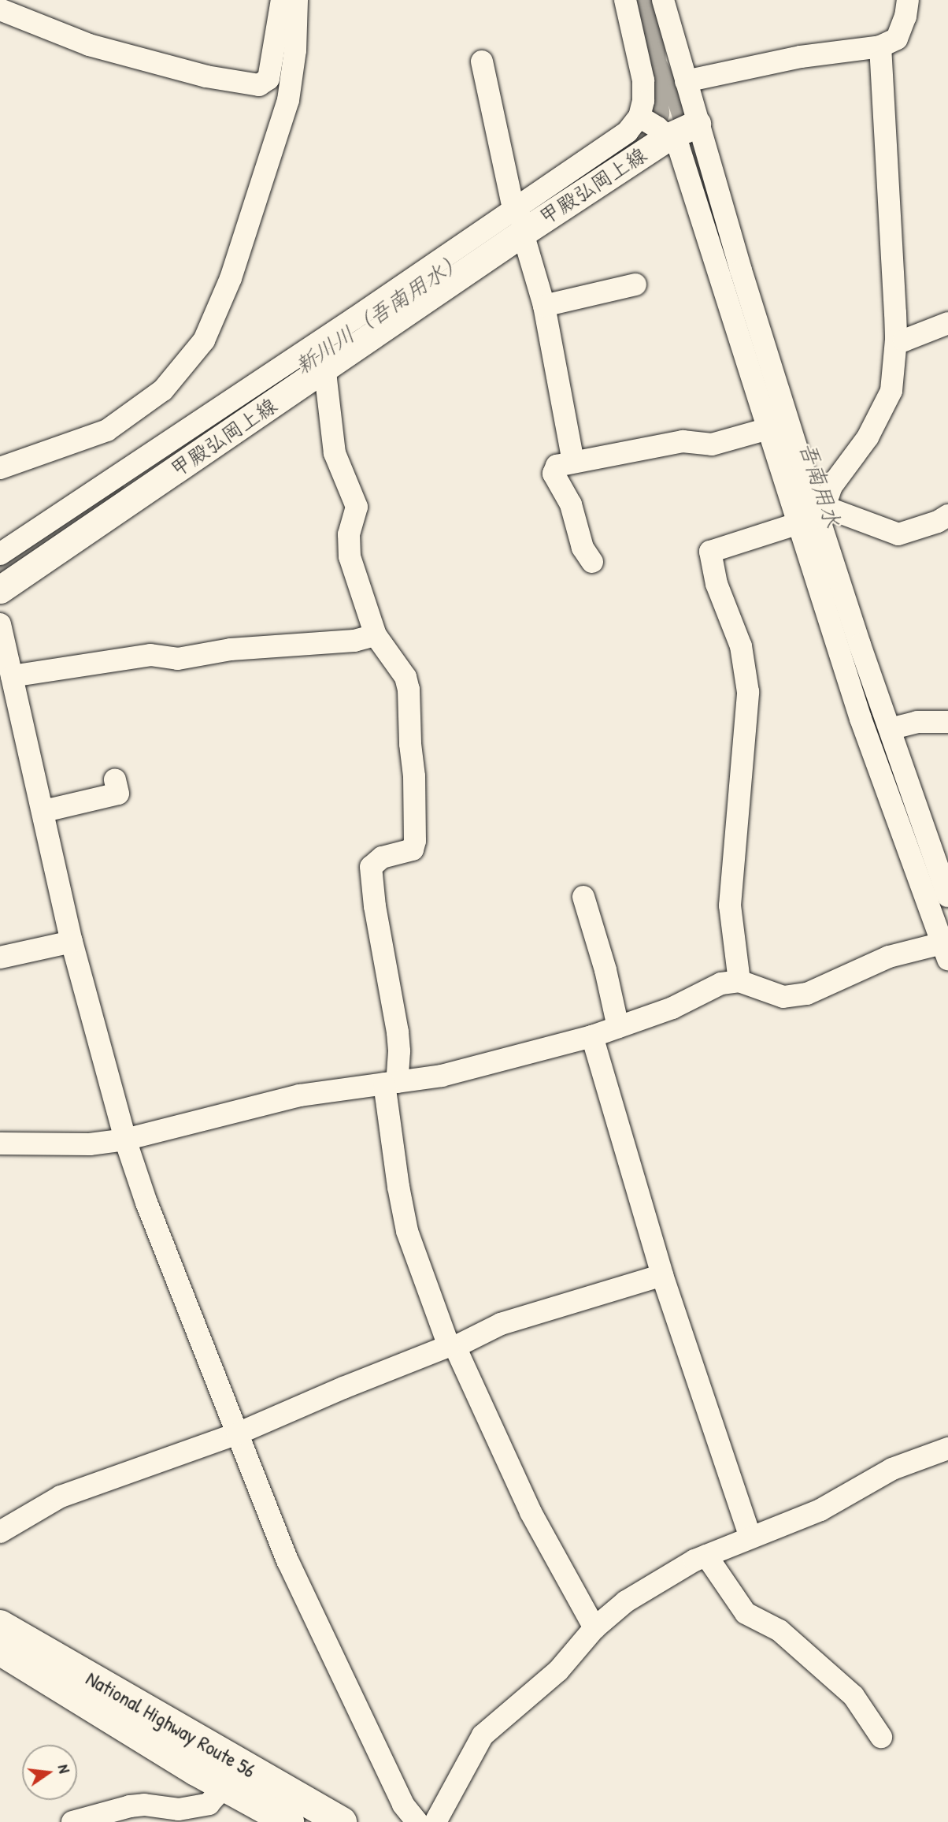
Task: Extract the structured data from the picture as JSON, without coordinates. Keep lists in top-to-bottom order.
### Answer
{
  "streets": {
    "highway": ["National Highway Route 56"],
    "main road": ["甲殿弘岡上線"]
  },
  "water": ["新川川（吾南用水）", "吾南用水"],
  "north": "right"
}
